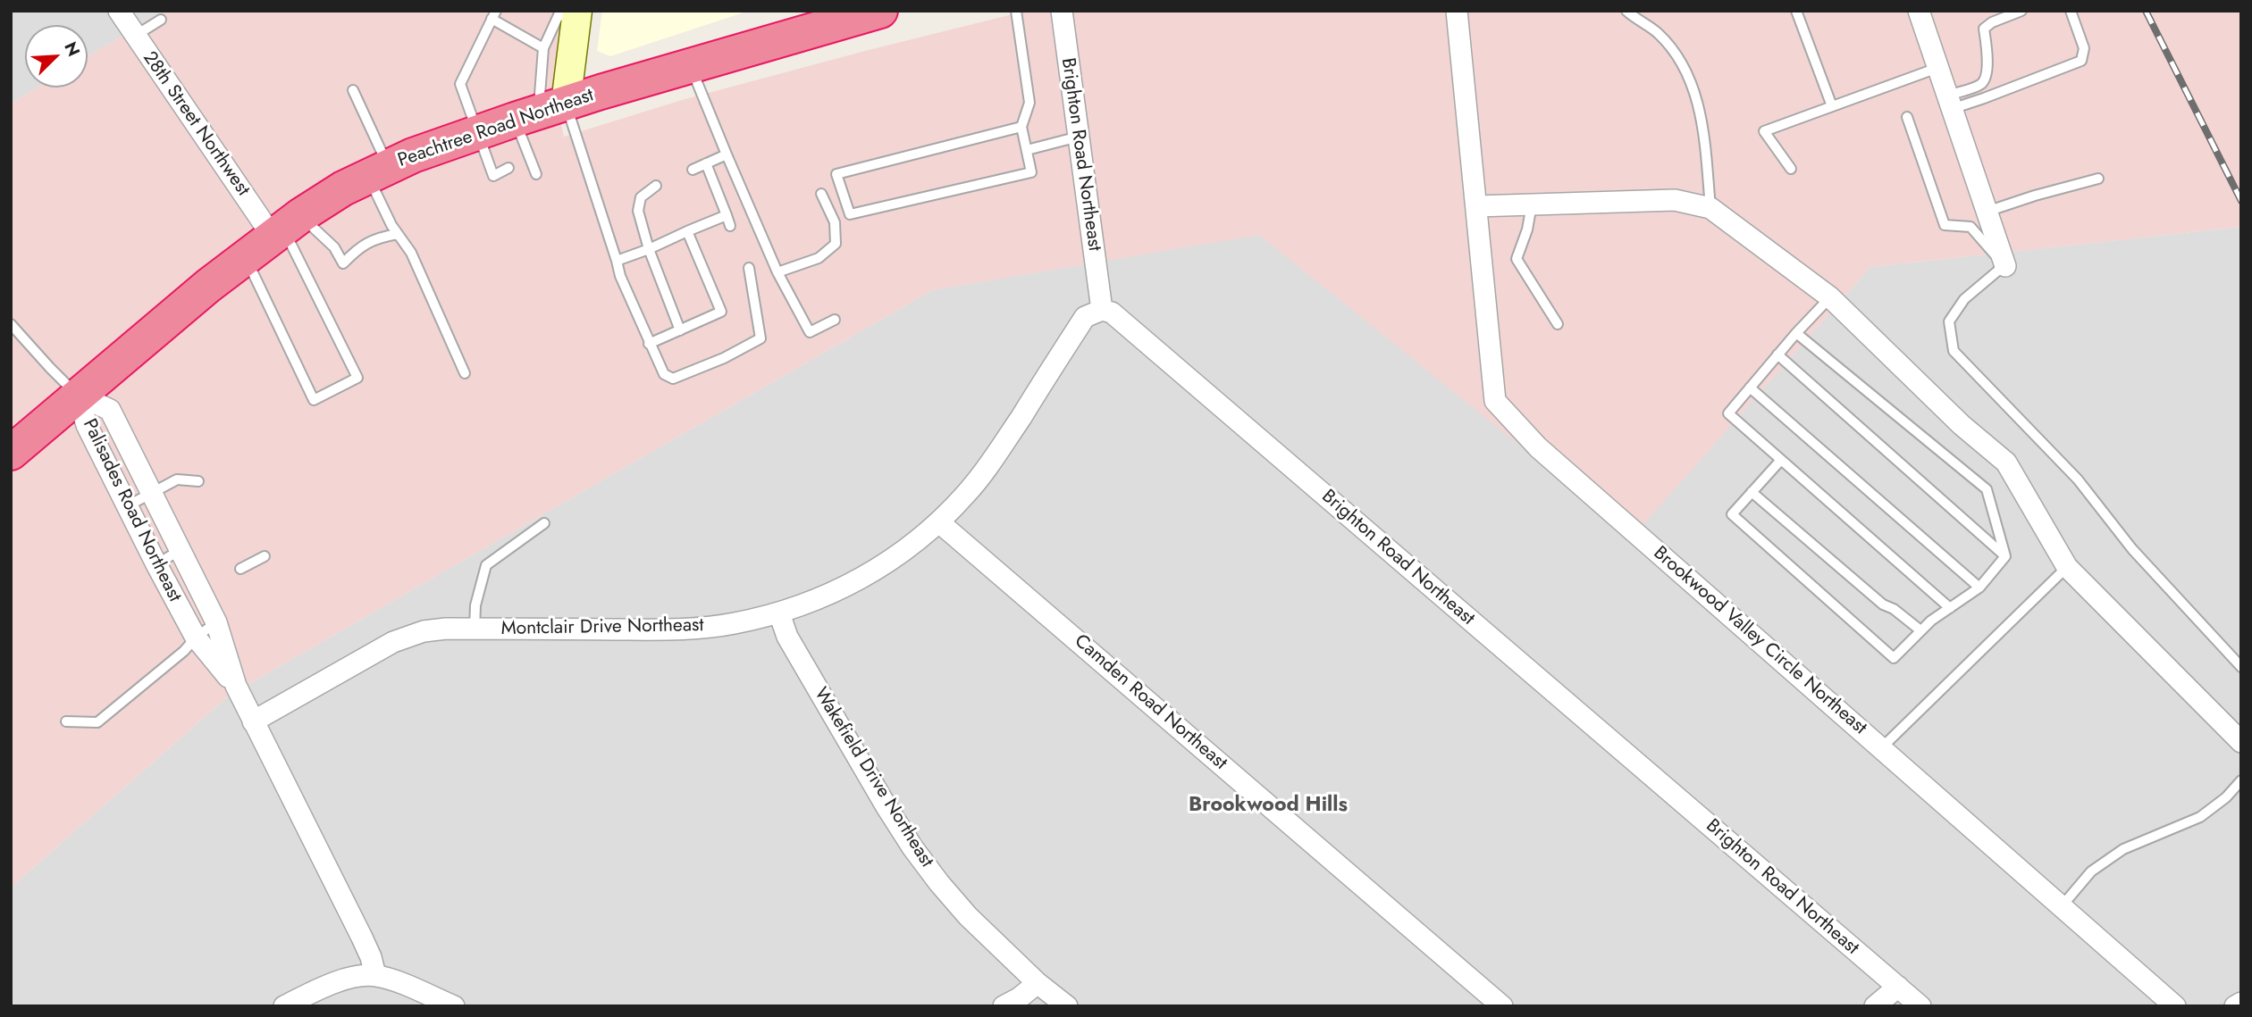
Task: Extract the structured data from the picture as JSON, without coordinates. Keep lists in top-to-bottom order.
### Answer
{
  "streets": {
    "highway": ["Peachtree Road Northeast"],
    "street": [
      "28th Street Northwest",
      "Brighton Road Northeast",
      "Palisades Road Northeast",
      "Montclair Drive Northeast",
      "Brookwood Valley Circle Northeast",
      "Camden Road Northeast",
      "Wakefield Drive Northeast"
    ]
  },
  "crossings": [
    ["28th Street Northwest", "Peachtree Road Northeast"],
    ["Peachtree Road Northeast", "Palisades Road Northeast"],
    ["Brighton Road Northeast", "Montclair Drive Northeast"],
    ["Palisades Road Northeast", "Montclair Drive Northeast"],
    ["Montclair Drive Northeast", "Camden Road Northeast"],
    ["Montclair Drive Northeast", "Wakefield Drive Northeast"]
  ],
  "districts": ["Brookwood Hills"],
  "north": "top right"
}
